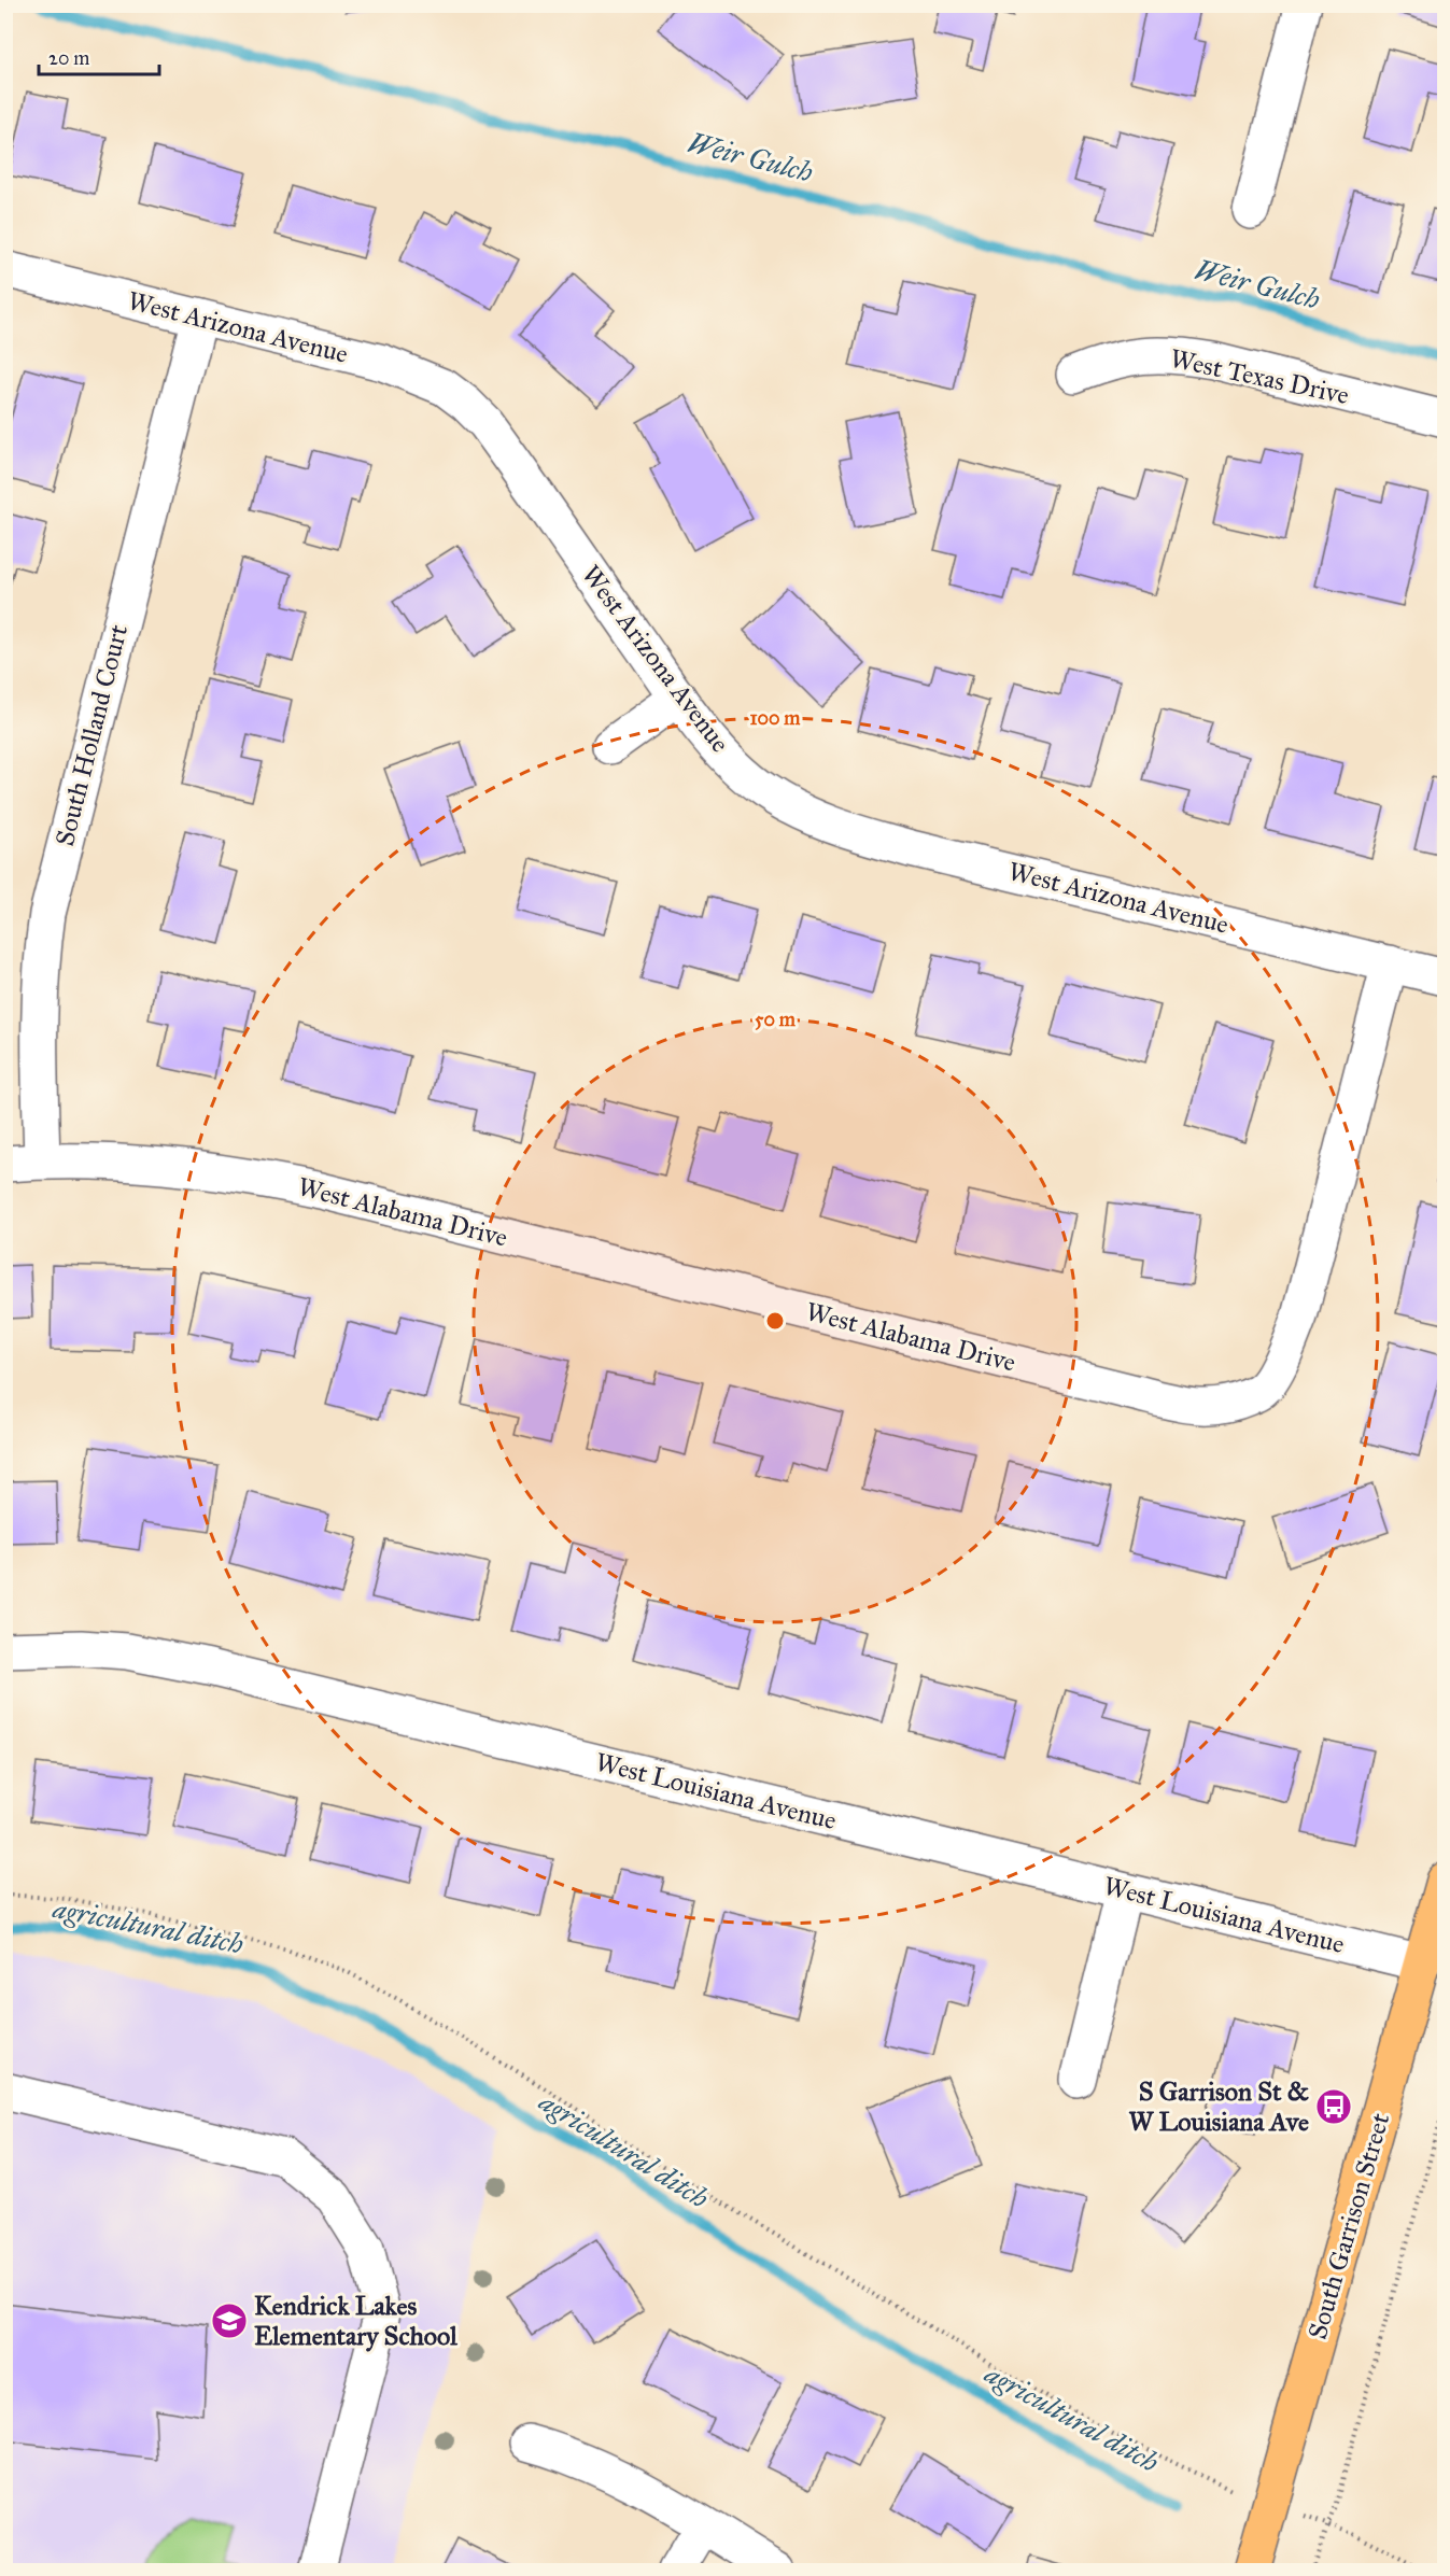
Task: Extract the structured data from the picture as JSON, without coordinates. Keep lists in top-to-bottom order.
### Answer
{
  "streets": {
    "main road": ["South Garrison Street"],
    "street": [
      "West Arizona Avenue",
      "West Texas Drive",
      "South Holland Court",
      "West Alabama Drive",
      "West Louisiana Avenue"
    ]
  },
  "crossings": [
    ["West Arizona Avenue", "South Holland Court"],
    ["West Arizona Avenue", "West Alabama Drive"],
    ["South Holland Court", "West Alabama Drive"],
    ["West Louisiana Avenue", "South Garrison Street"]
  ],
  "water": ["Weir Gulch", "agricultural ditch"],
  "places": {
    "bus stop": ["S Garrison St & W Louisiana Ave"],
    "school or university": ["Kendrick Lakes Elementary School"]
  },
  "scale_bar": "20 m",
  "rings": ["100 m", "50 m"]
}
